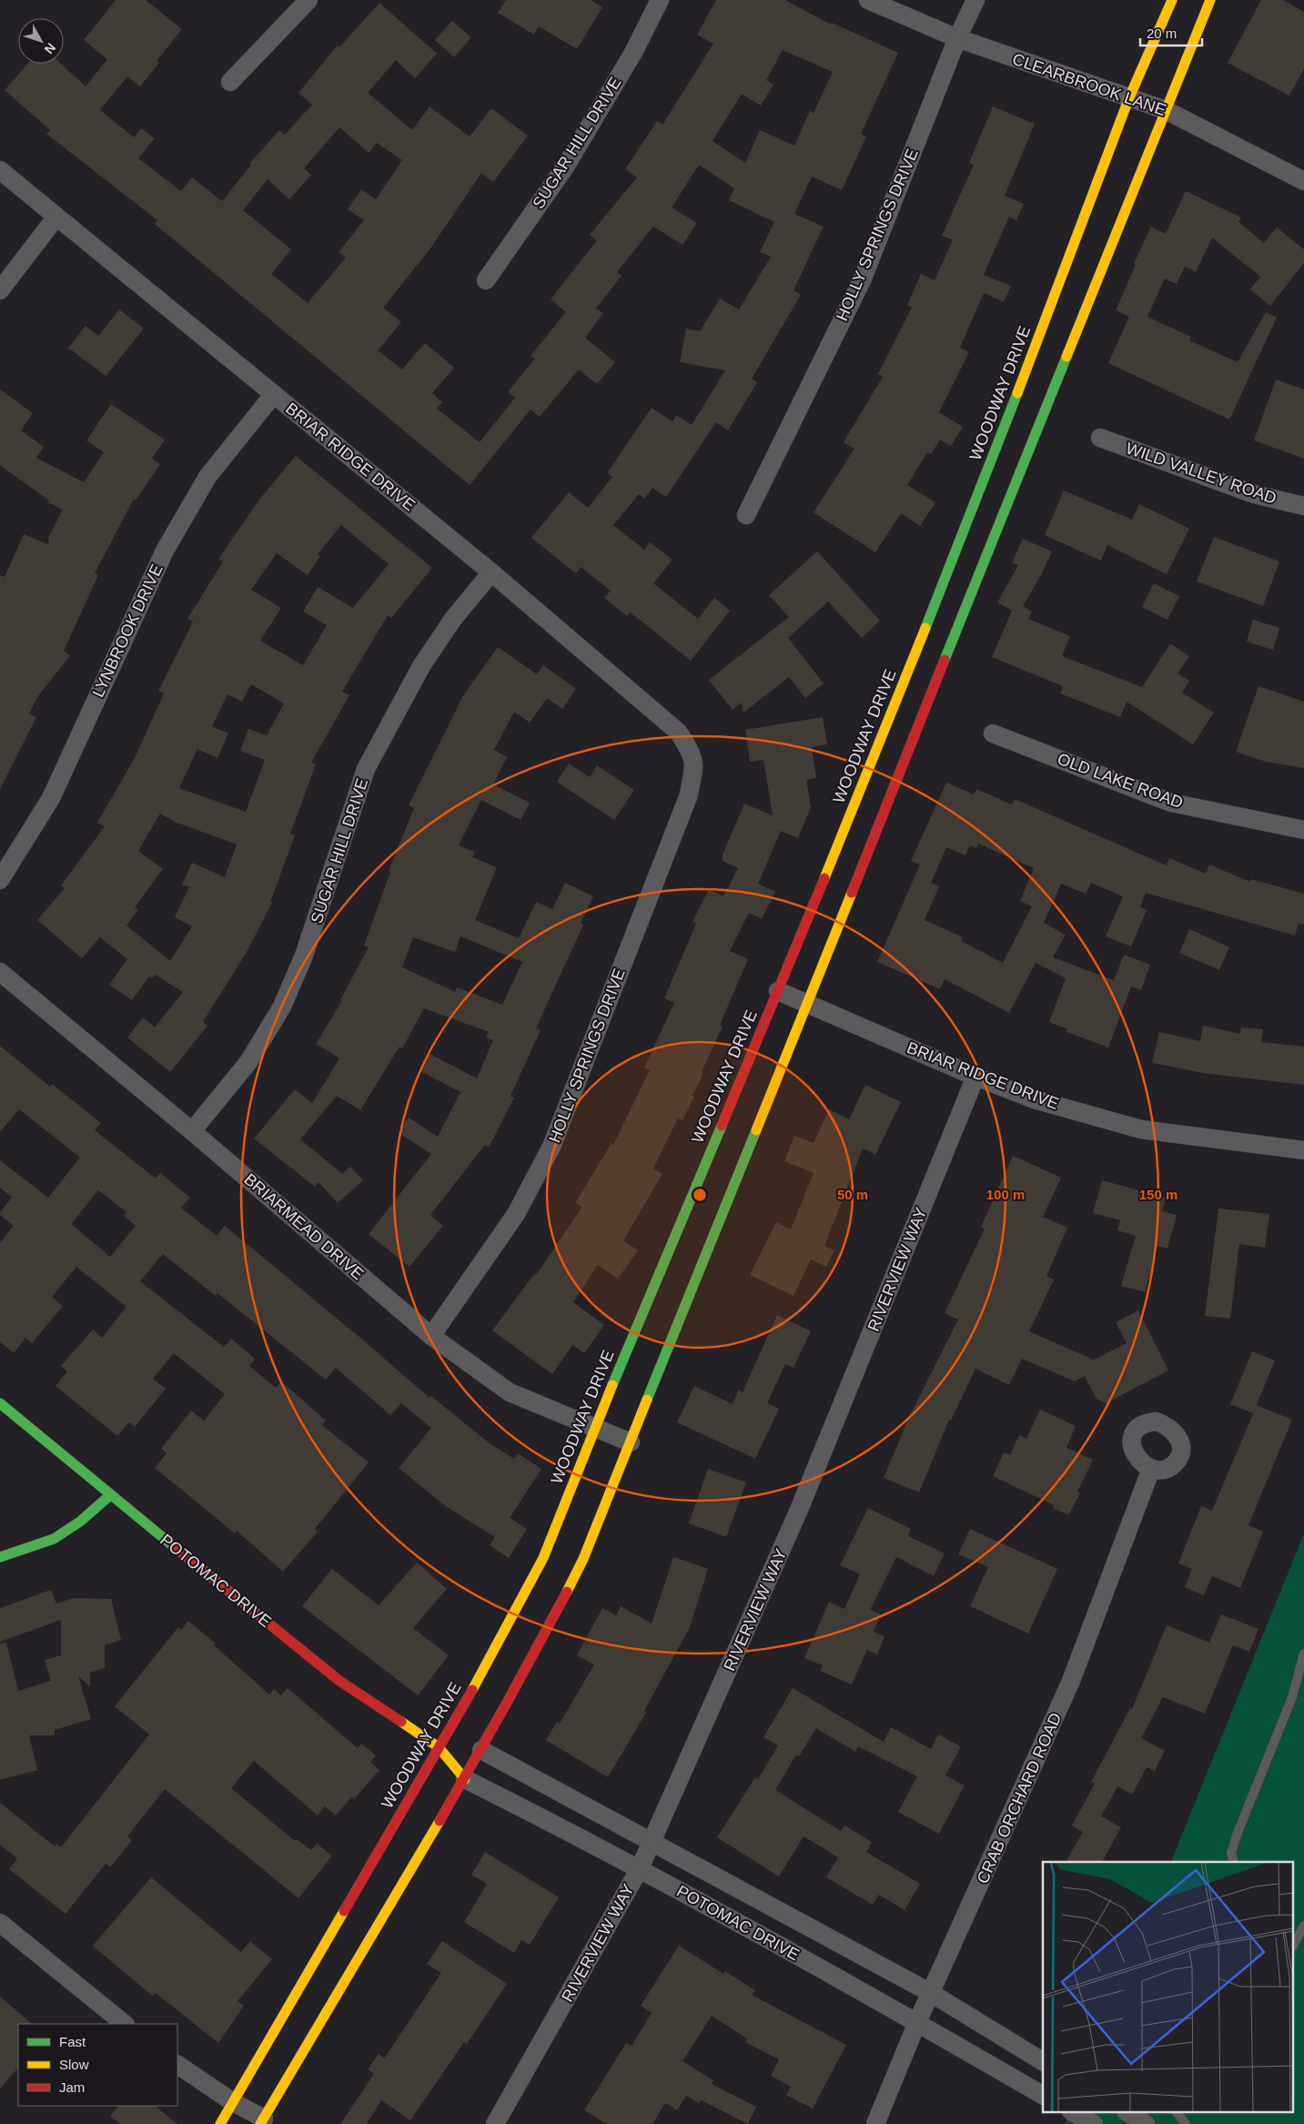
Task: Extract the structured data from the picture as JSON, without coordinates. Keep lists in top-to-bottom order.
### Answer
{
  "streets": {
    "main road": ["WOODWAY DRIVE", "POTOMAC DRIVE"],
    "street": [
      "CLEARBROOK LANE",
      "SUGAR HILL DRIVE",
      "HOLLY SPRINGS DRIVE",
      "BRIAR RIDGE DRIVE",
      "WILD VALLEY ROAD",
      "LYNBROOK DRIVE",
      "OLD LAKE ROAD",
      "BRIARMEAD DRIVE",
      "RIVERVIEW WAY",
      "CRAB ORCHARD ROAD"
    ]
  },
  "crossings": [
    ["CLEARBROOK LANE", "HOLLY SPRINGS DRIVE"],
    ["CLEARBROOK LANE", "WOODWAY DRIVE"],
    ["SUGAR HILL DRIVE", "BRIAR RIDGE DRIVE"],
    ["SUGAR HILL DRIVE", "BRIARMEAD DRIVE"],
    ["HOLLY SPRINGS DRIVE", "BRIAR RIDGE DRIVE"],
    ["HOLLY SPRINGS DRIVE", "BRIARMEAD DRIVE"],
    ["WOODWAY DRIVE", "BRIAR RIDGE DRIVE"],
    ["WOODWAY DRIVE", "BRIARMEAD DRIVE"],
    ["WOODWAY DRIVE", "POTOMAC DRIVE"],
    ["BRIAR RIDGE DRIVE", "LYNBROOK DRIVE"],
    ["BRIAR RIDGE DRIVE", "RIVERVIEW WAY"],
    ["RIVERVIEW WAY", "POTOMAC DRIVE"],
    ["POTOMAC DRIVE", "CRAB ORCHARD ROAD"]
  ],
  "legend": ["Fast", "Slow", "Jam"],
  "scale_bar": "20 m",
  "north": "bottom right",
  "rings": ["50 m", "100 m", "150 m"]
}
